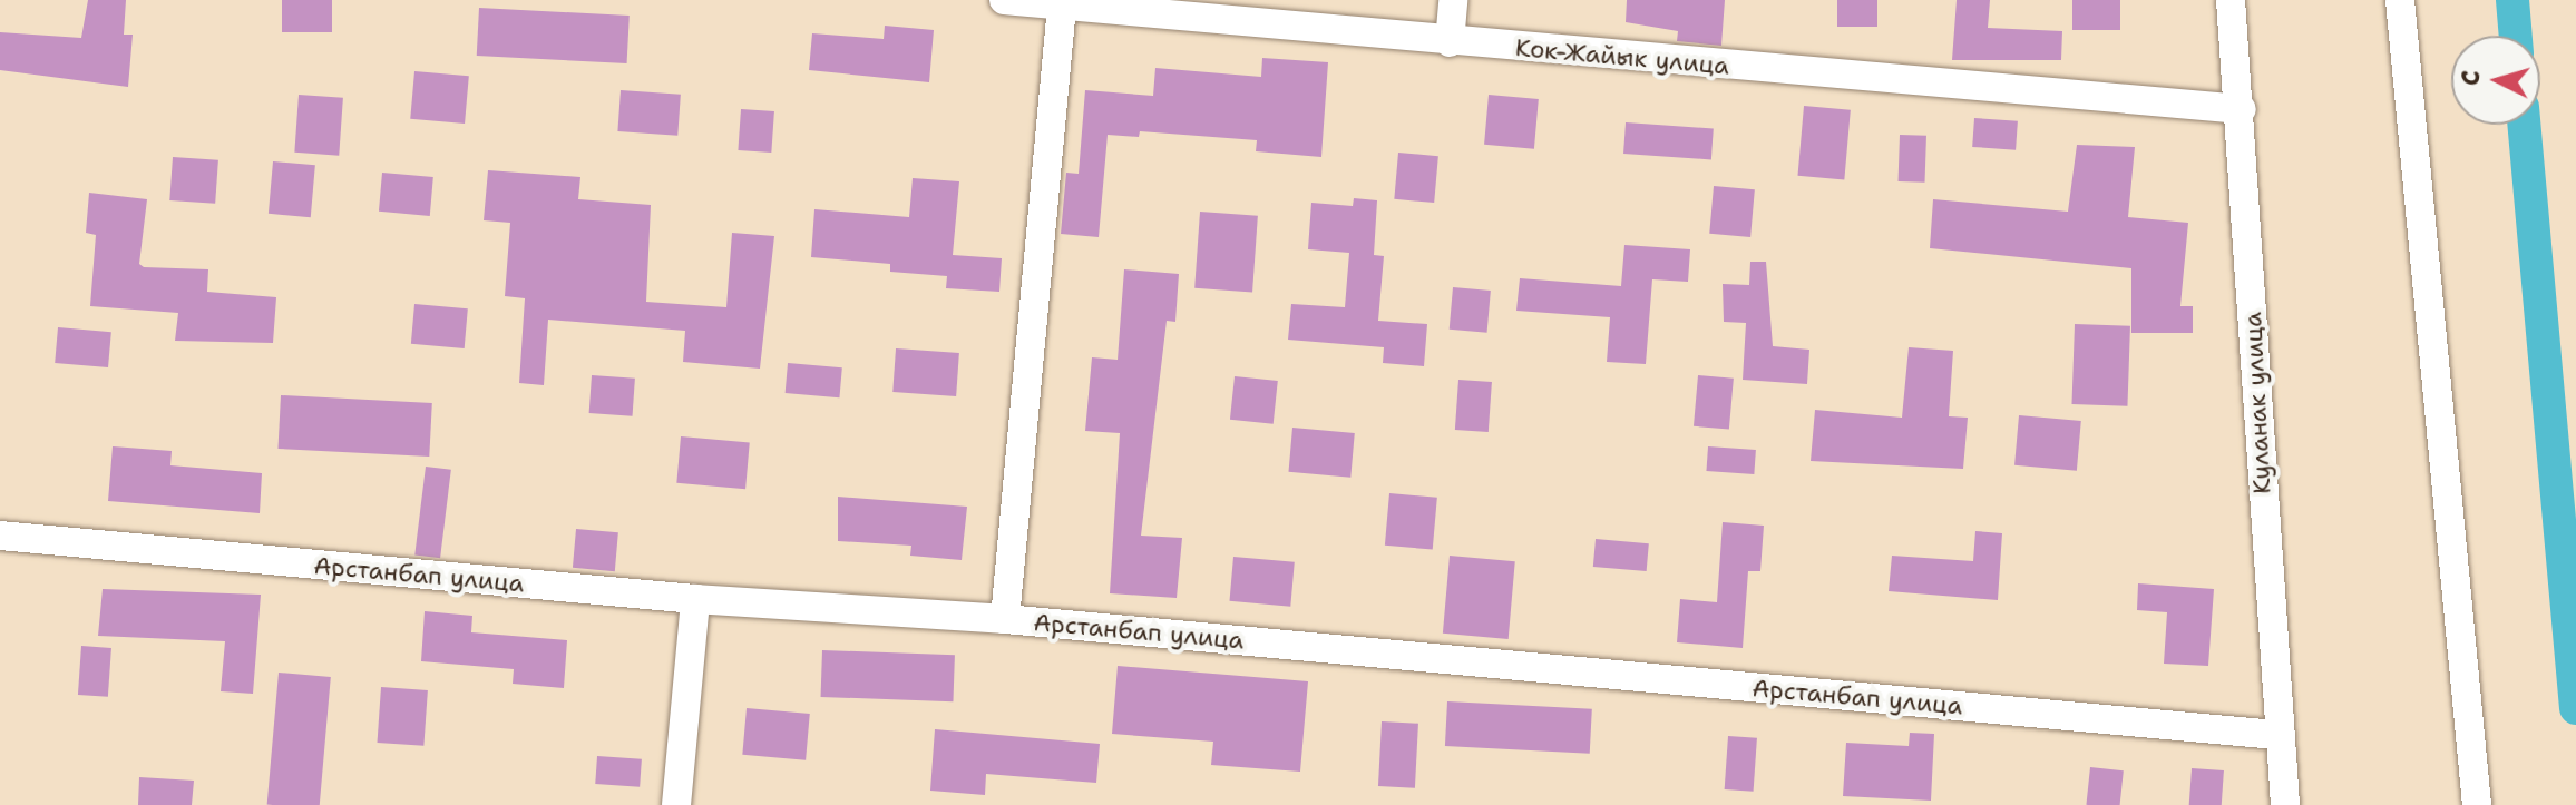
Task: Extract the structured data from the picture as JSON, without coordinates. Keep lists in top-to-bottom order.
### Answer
{
  "streets": {
    "street": ["Кок-Жайык улица", "Куланак улица", "Арстанбап улица"]
  },
  "crossings": [
    ["Кок-Жайык улица", "Куланак улица"],
    ["Куланак улица", "Арстанбап улица"]
  ],
  "north": "left"
}
